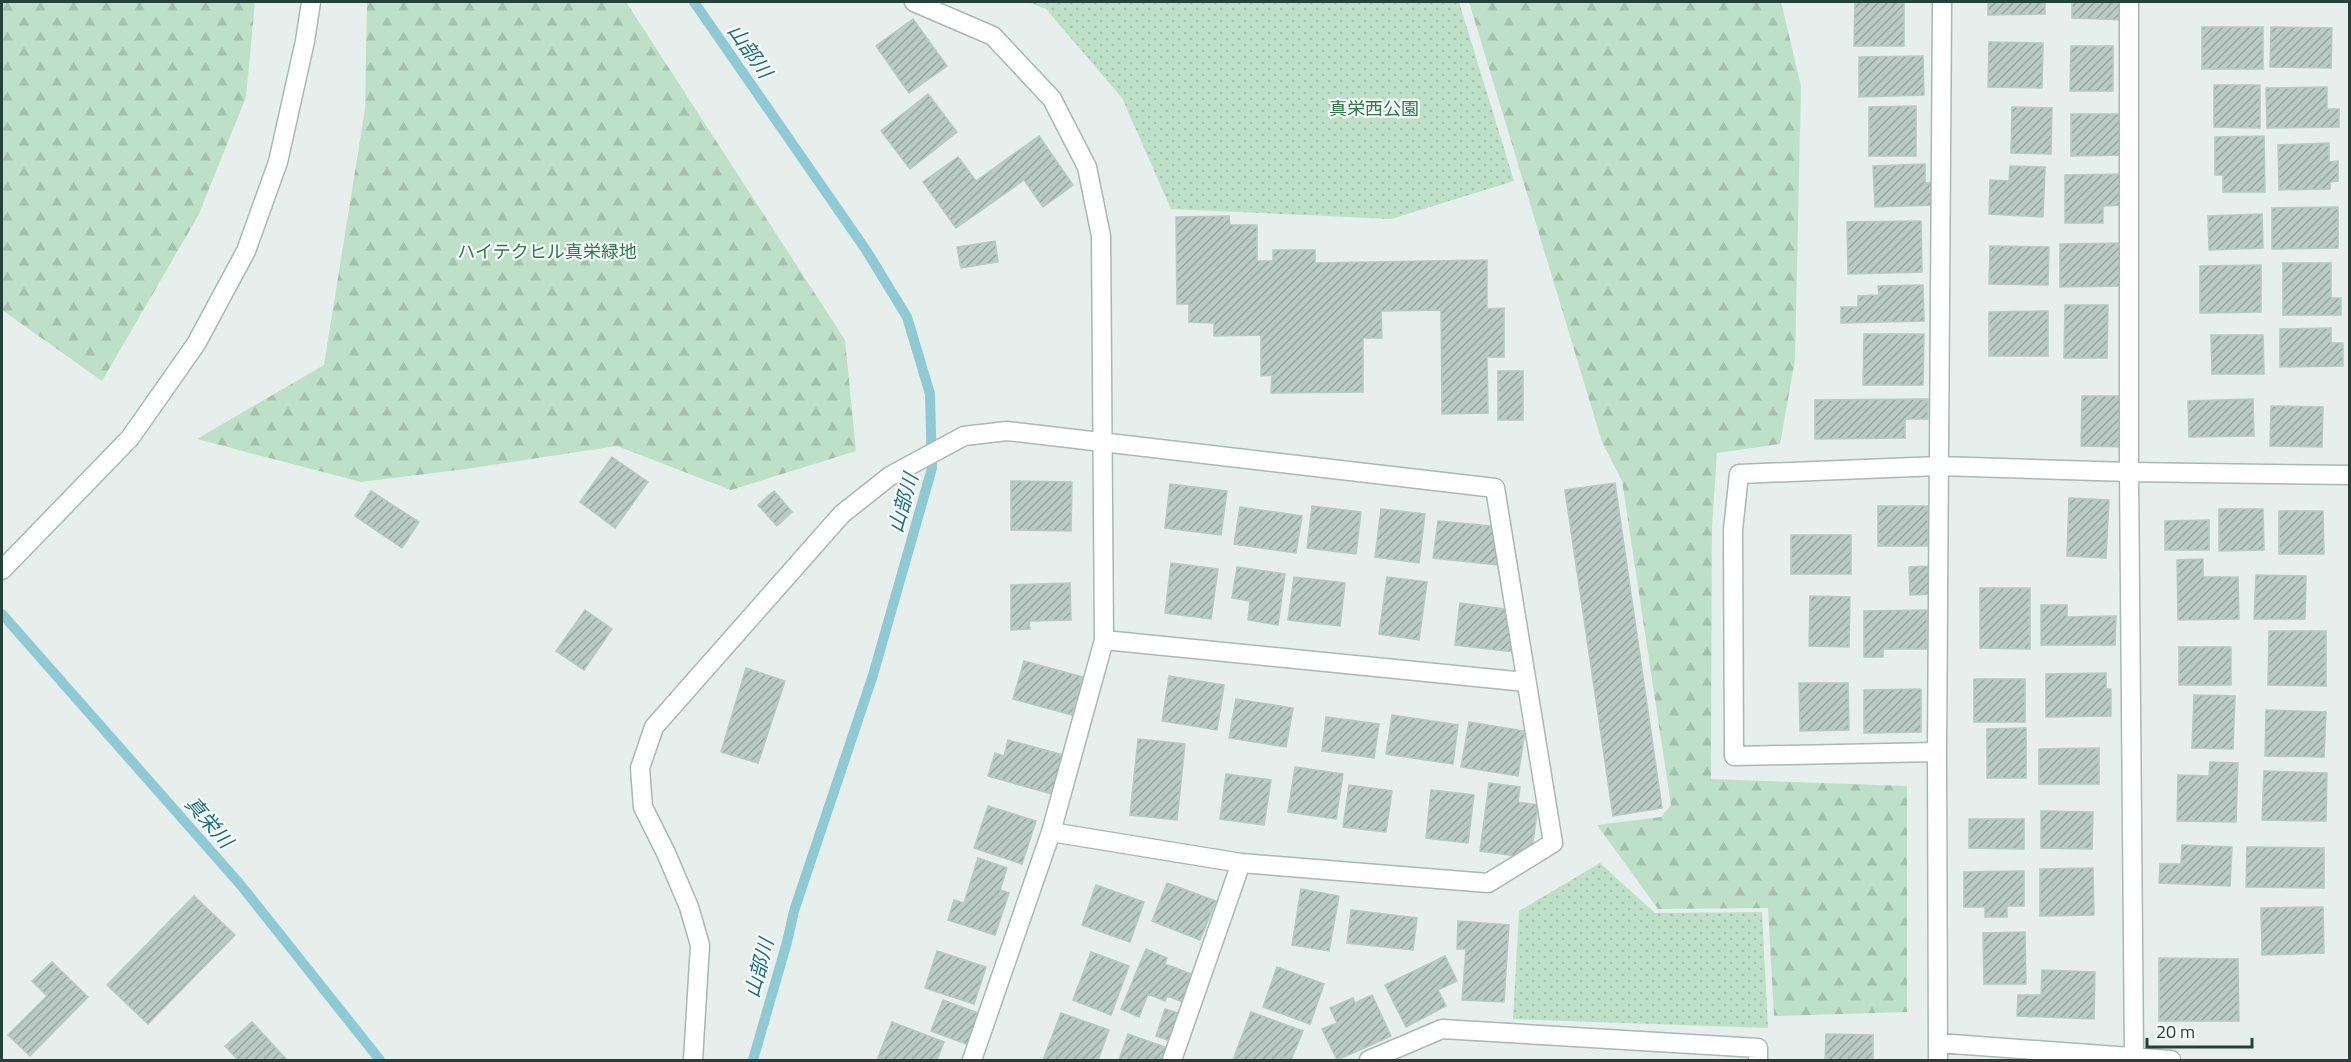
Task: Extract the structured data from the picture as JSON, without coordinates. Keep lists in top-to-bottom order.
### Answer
{
  "water": ["山部川", "真栄川"],
  "parks": ["真栄西公園", "ハイテクヒル真栄緑地"],
  "scale_bar": "20 m"
}
